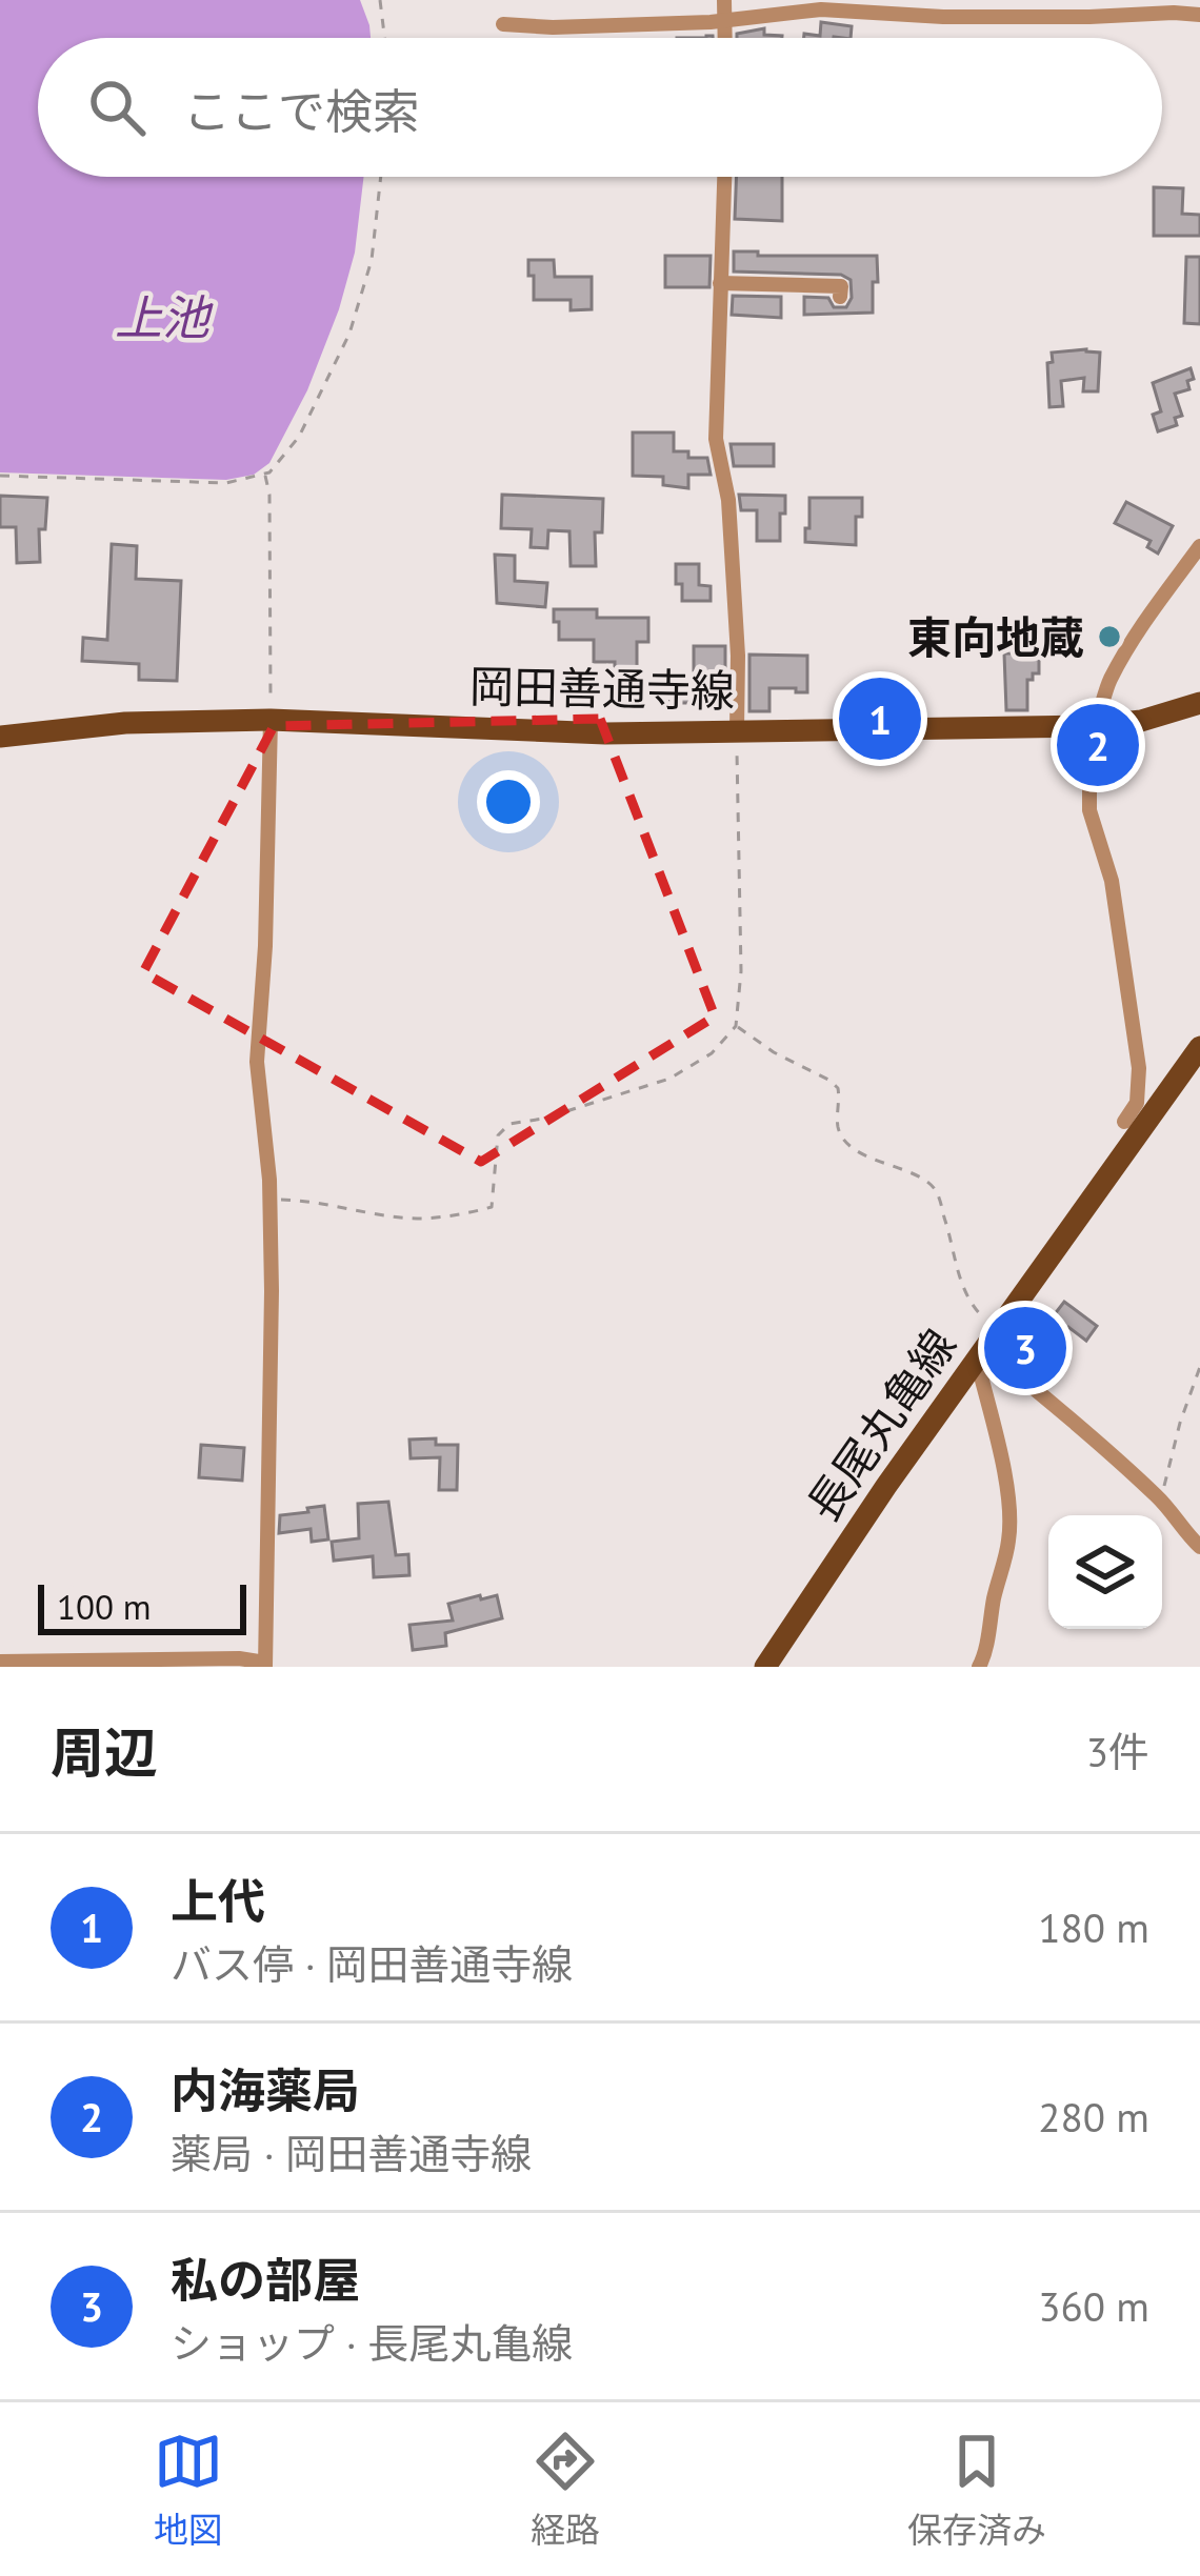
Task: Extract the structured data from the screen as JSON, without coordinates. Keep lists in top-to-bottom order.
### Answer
{
  "streets": {
    "main road": ["岡田善通寺線", "長尾丸亀線"]
  },
  "water": ["上池"],
  "places": ["東向地蔵"],
  "scale_bar": "100 m",
  "page": {
    "search": "ここで検索",
    "pins": ["1", "2", "3"],
    "scale": "100 m",
    "heading": ["周辺", "3件"],
    "list": [
      {
        "mark": "1",
        "name": "上代",
        "note": "バス停 · 岡田善通寺線",
        "value": "180 m"
      },
      {
        "mark": "2",
        "name": "内海薬局",
        "note": "薬局 · 岡田善通寺線",
        "value": "280 m"
      },
      {
        "mark": "3",
        "name": "私の部屋",
        "note": "ショップ · 長尾丸亀線",
        "value": "360 m"
      }
    ],
    "nav": ["地図", "経路", "保存済み"]
  }
}
